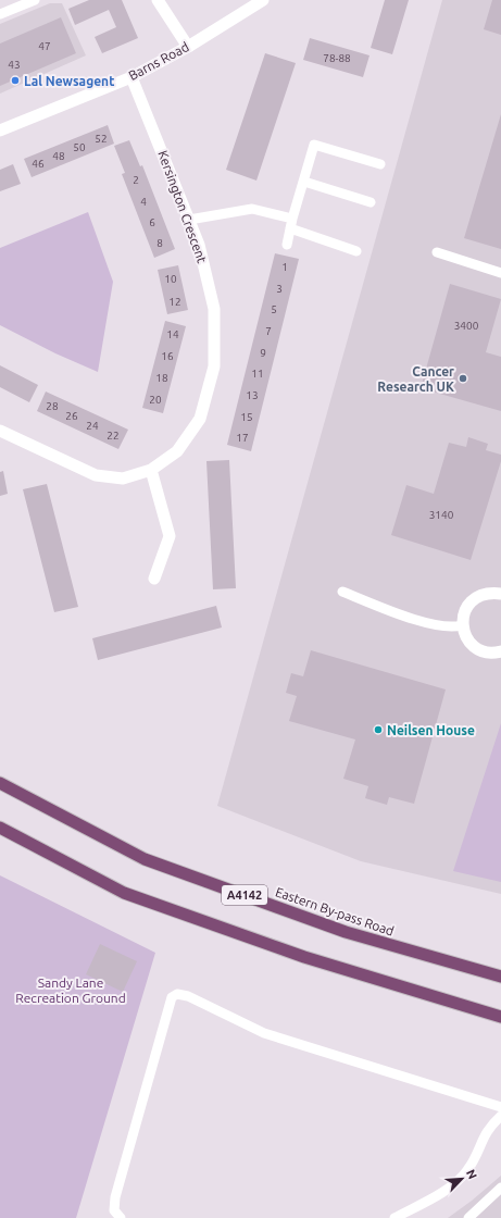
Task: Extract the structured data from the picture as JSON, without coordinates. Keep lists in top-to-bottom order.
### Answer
{
  "streets": {
    "highway": ["A4142", "Eastern By-pass Road"],
    "street": ["Barns Road", "Kersington Crescent"]
  },
  "crossings": [
    ["Barns Road", "Kersington Crescent"]
  ],
  "parks": ["Sandy Lane Recreation Ground"],
  "places": ["Lal Newsagent", "Cancer Research UK", "Neilsen House"],
  "house_numbers": [
    "47",
    "78-88",
    "43",
    "52",
    "50",
    "48",
    "46",
    "2",
    "4",
    "6",
    "8",
    "1",
    "10",
    "3",
    "12",
    "5",
    "3400",
    "7",
    "14",
    "9",
    "16",
    "11",
    "18",
    "13",
    "20",
    "28",
    "26",
    "15",
    "24",
    "22",
    "17",
    "3140"
  ],
  "north": "top right"
}
